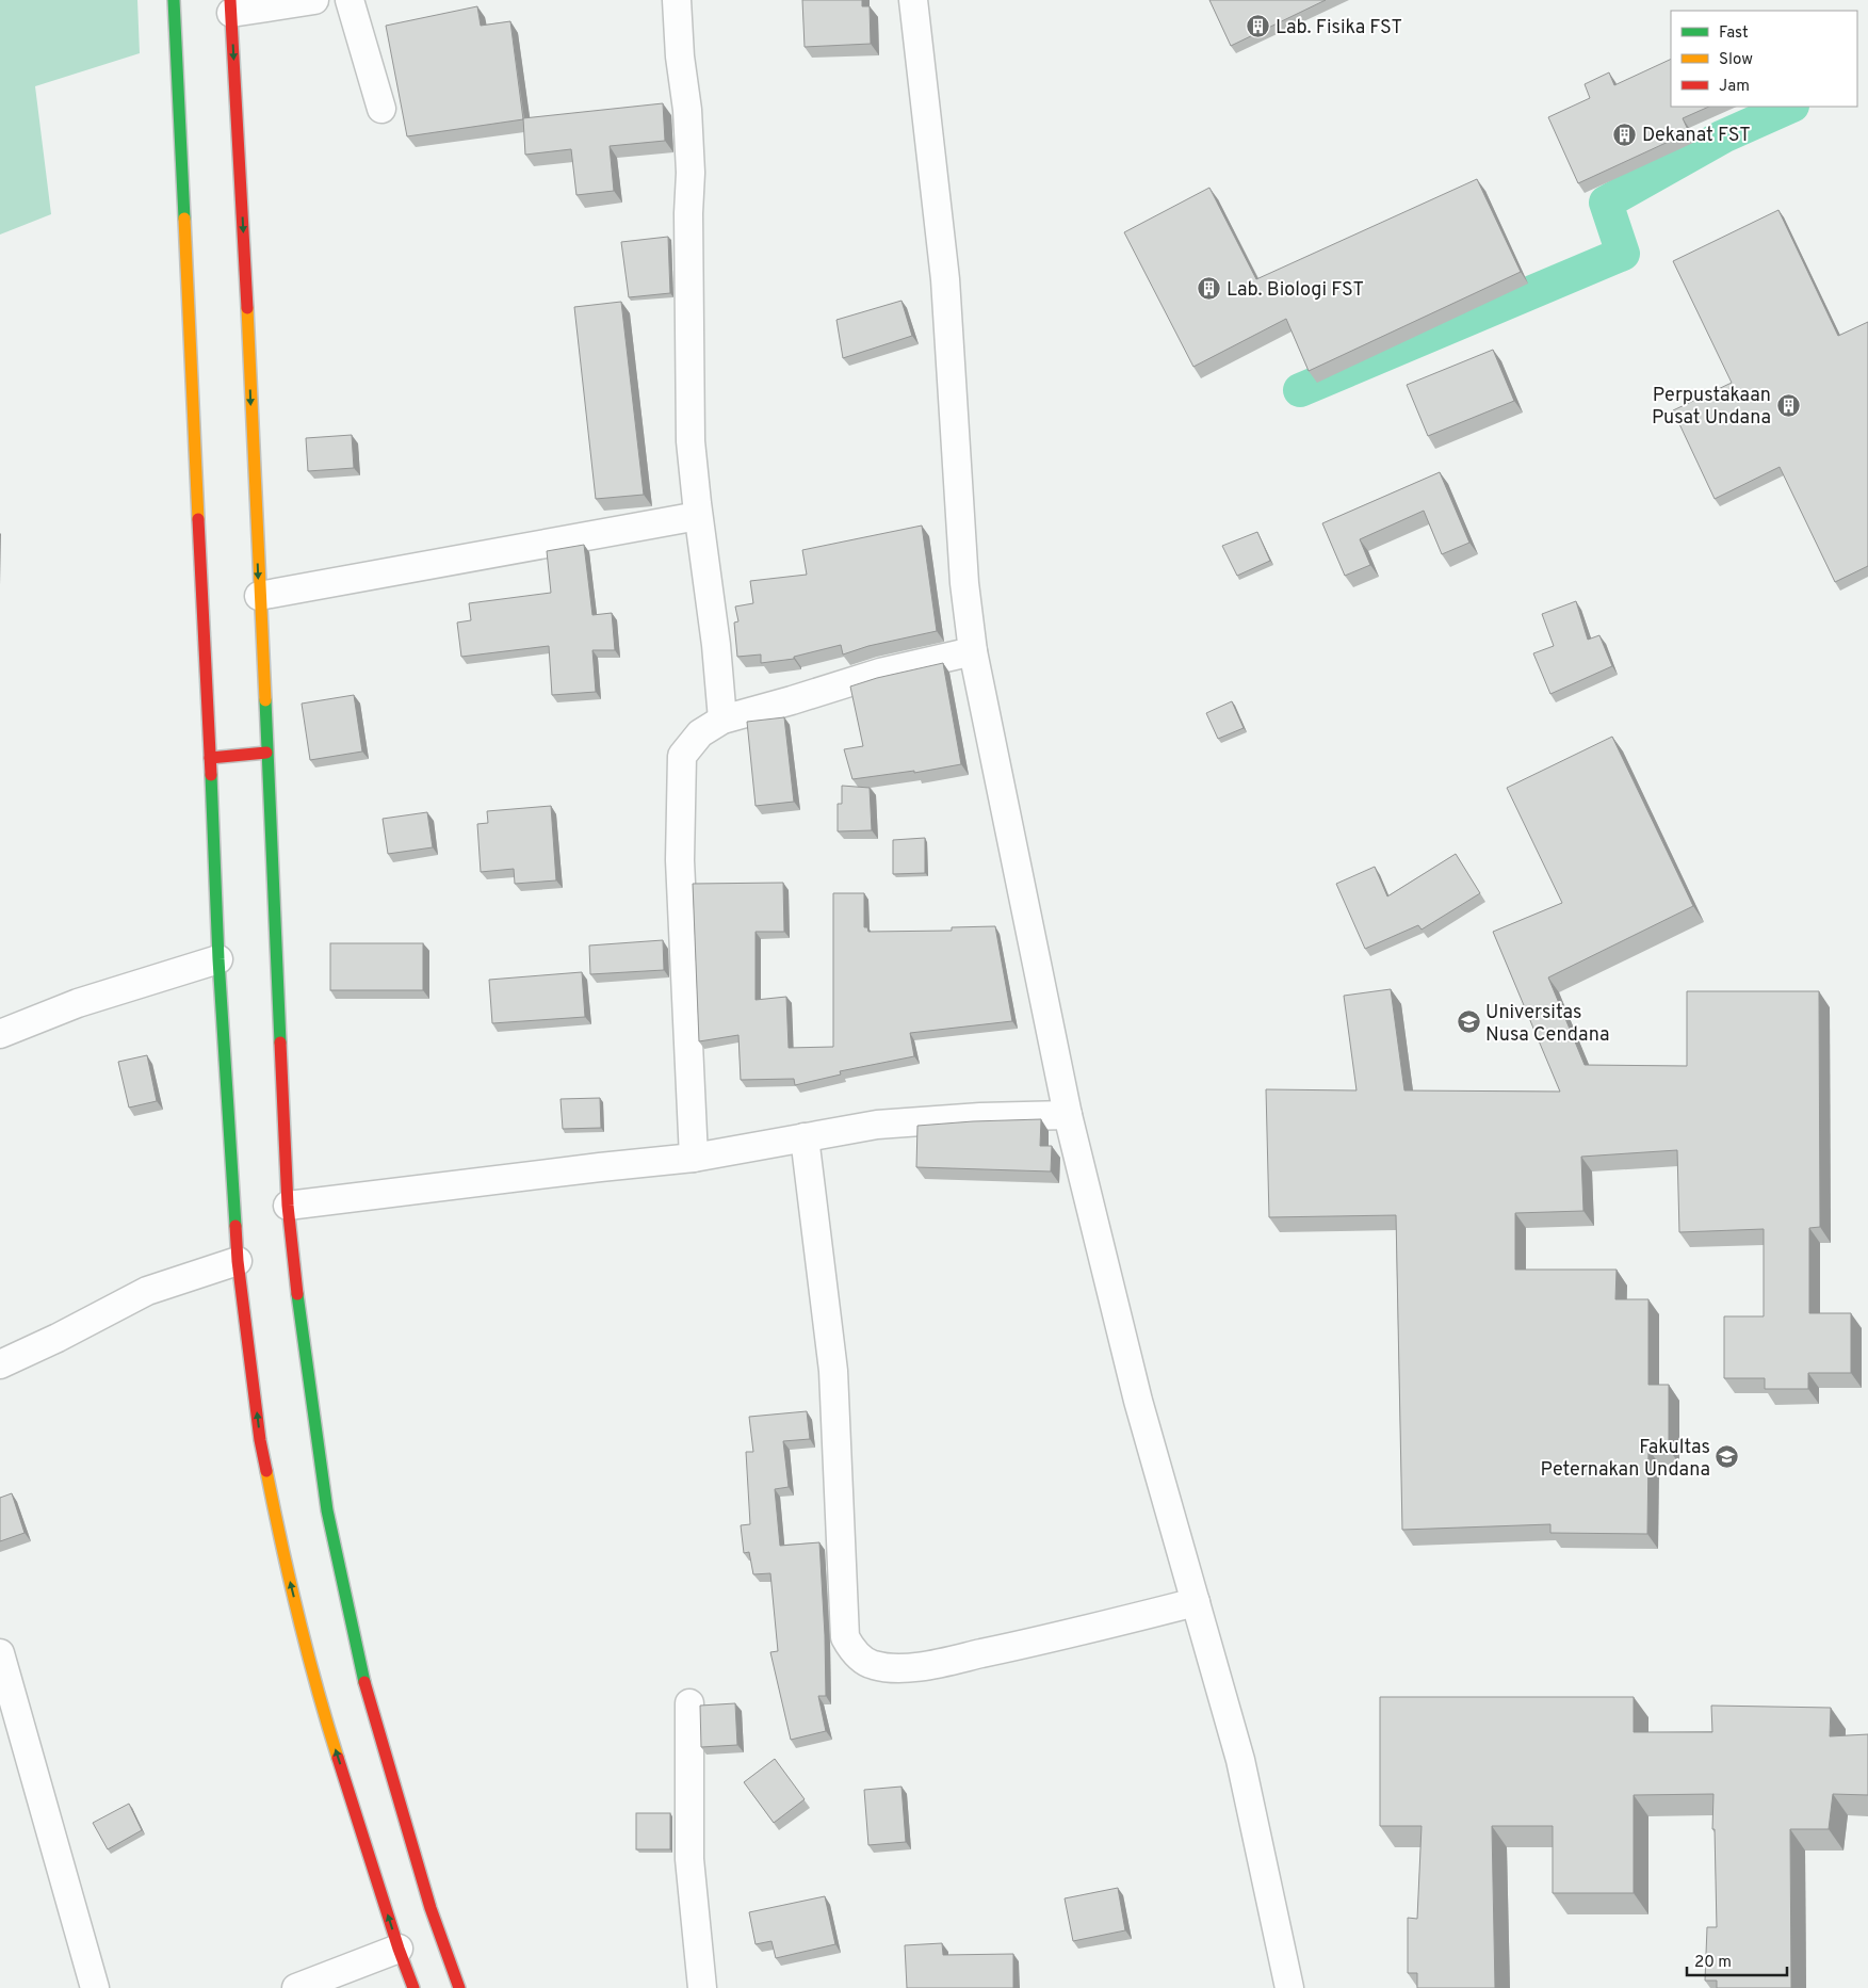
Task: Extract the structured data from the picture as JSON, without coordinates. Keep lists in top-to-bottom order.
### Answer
{
  "places": {
    "building": [
      "Lab. Fisika FST",
      "Dekanat FST",
      "Lab. Biologi FST",
      "Perpustakaan Pusat Undana"
    ],
    "school or university": ["Universitas Nusa Cendana", "Fakultas Peternakan Undana"]
  },
  "legend": ["Fast", "Slow", "Jam"],
  "scale_bar": "20 m"
}
